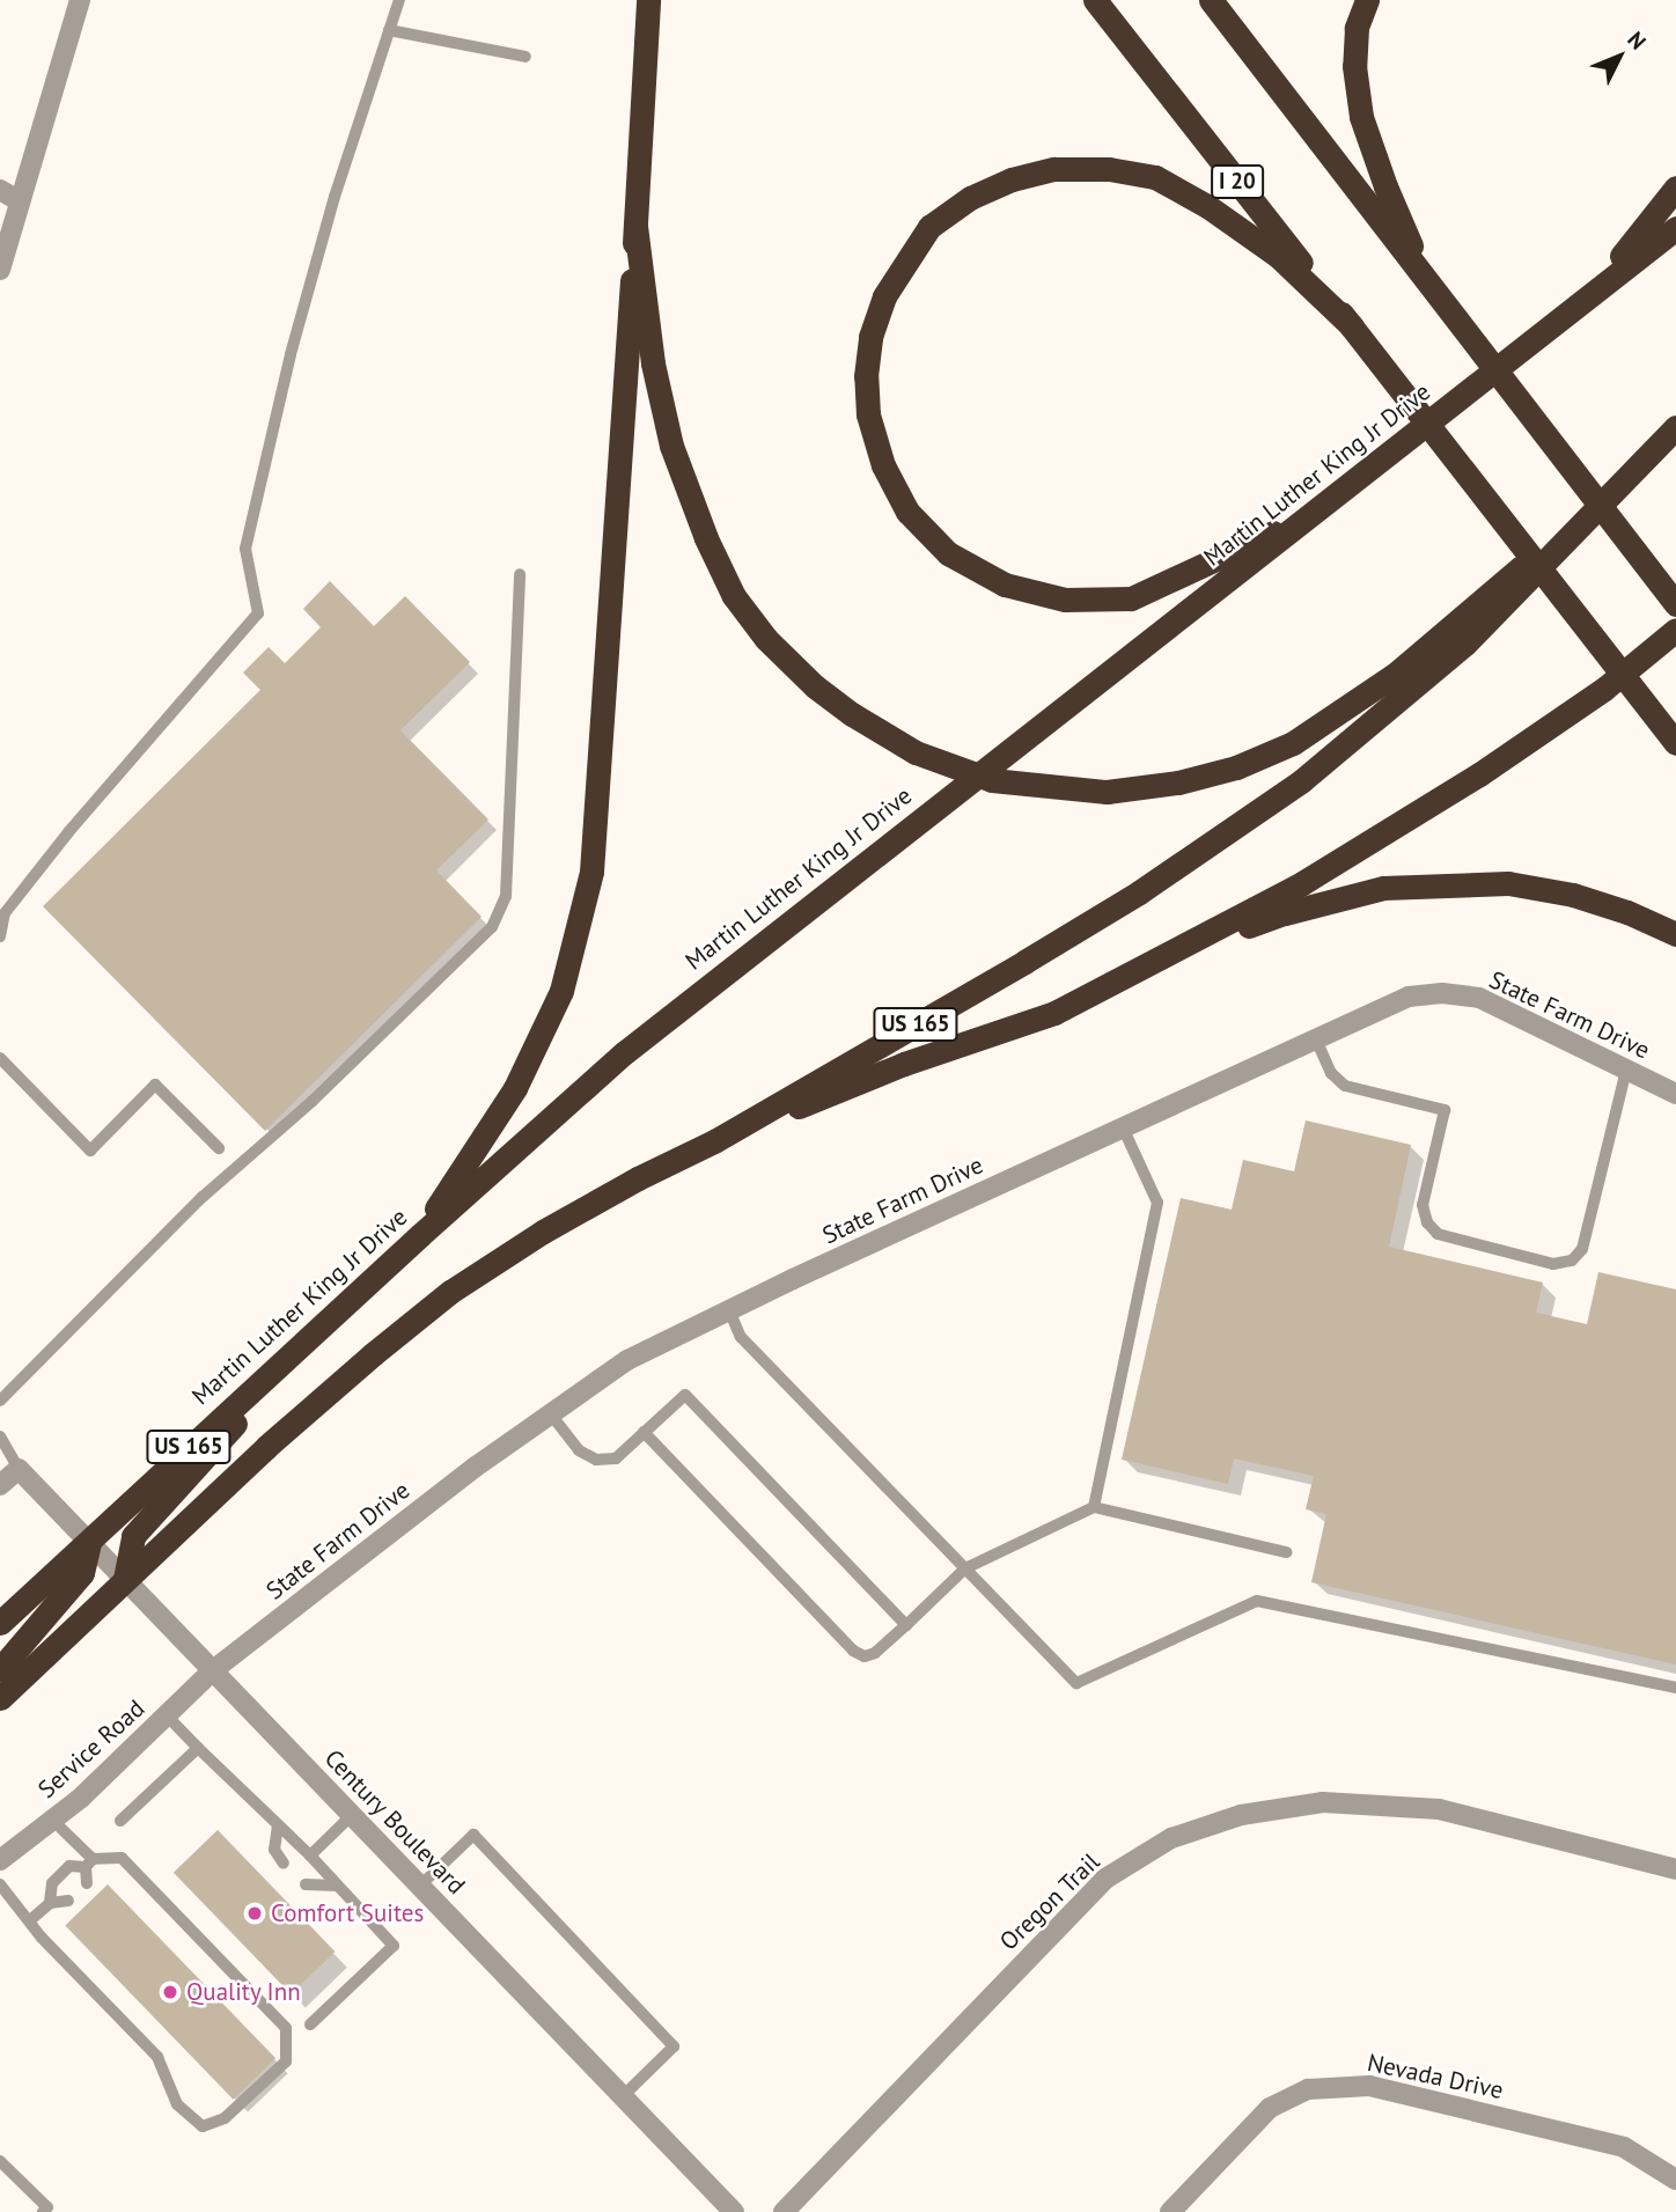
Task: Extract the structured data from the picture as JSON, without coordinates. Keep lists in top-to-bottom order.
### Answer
{
  "streets": {
    "highway": ["I 20", "Martin Luther King Jr Drive", "US 165"],
    "street": [
      "State Farm Drive",
      "Service Road",
      "Century Boulevard",
      "Oregon Trail",
      "Nevada Drive"
    ]
  },
  "crossings": [
    ["Martin Luther King Jr Drive", "Century Boulevard"],
    ["State Farm Drive", "Service Road"],
    ["State Farm Drive", "Century Boulevard"],
    ["US 165", "Century Boulevard"],
    ["Service Road", "Century Boulevard"]
  ],
  "places": ["Comfort Suites", "Quality Inn"],
  "north": "top right"
}
